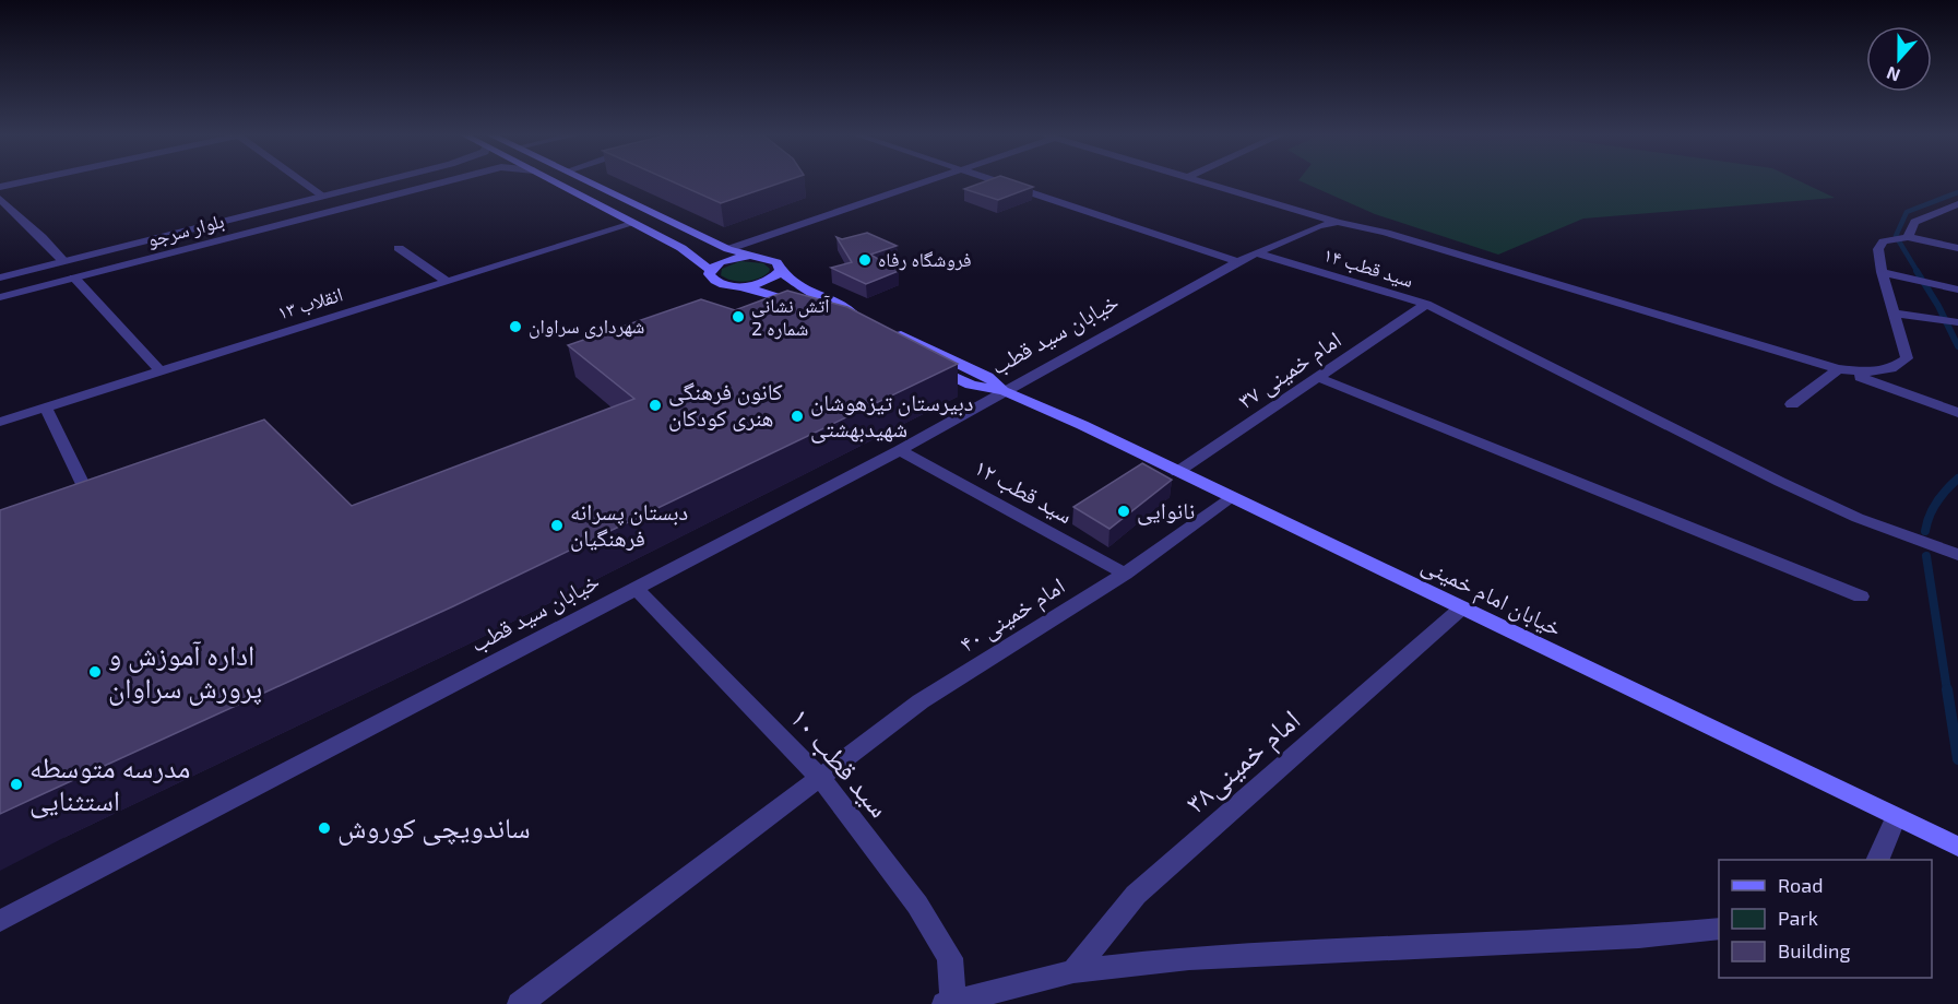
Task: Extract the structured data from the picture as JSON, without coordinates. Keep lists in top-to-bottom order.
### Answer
{
  "streets": {
    "main road": ["خیابان امام خمینی"],
    "street": [
      "بلوار سرجو",
      "سید قطب ۱۴",
      "انقلاب ۱۳",
      "خیابان سید قطب",
      "امام خمینی ۳۷",
      "سید قطب ۱۲",
      "امام خمینی ۴۰",
      "امام خمینی۳۸",
      "سید قطب ۱۰"
    ]
  },
  "crossings": [
    ["سید قطب ۱۴", "خیابان سید قطب"],
    ["سید قطب ۱۴", "امام خمینی ۳۷"],
    ["خیابان سید قطب", "سید قطب ۱۲"],
    ["خیابان سید قطب", "خیابان امام خمینی"],
    ["خیابان سید قطب", "سید قطب ۱۰"],
    ["امام خمینی ۳۷", "خیابان امام خمینی"],
    ["سید قطب ۱۲", "امام خمینی ۴۰"],
    ["خیابان امام خمینی", "امام خمینی ۴۰"],
    ["خیابان امام خمینی", "امام خمینی۳۸"],
    ["امام خمینی ۴۰", "سید قطب ۱۰"]
  ],
  "places": [
    "فروشگاه رفاه",
    "آتش نشانی شماره 2",
    "شهرداری سراوان",
    "کانون فرهنگی هنری کودکان",
    "دبیرستان تیزهوشان شهیدبهشتی",
    "نانوایی",
    "دبستان پسرانه فرهنگیان",
    "اداره آموزش و پرورش سراوان",
    "مدرسه متوسطه استثنایی",
    "ساندویچی کوروش"
  ],
  "legend": ["Road", "Park", "Building"],
  "north": "bottom"
}
